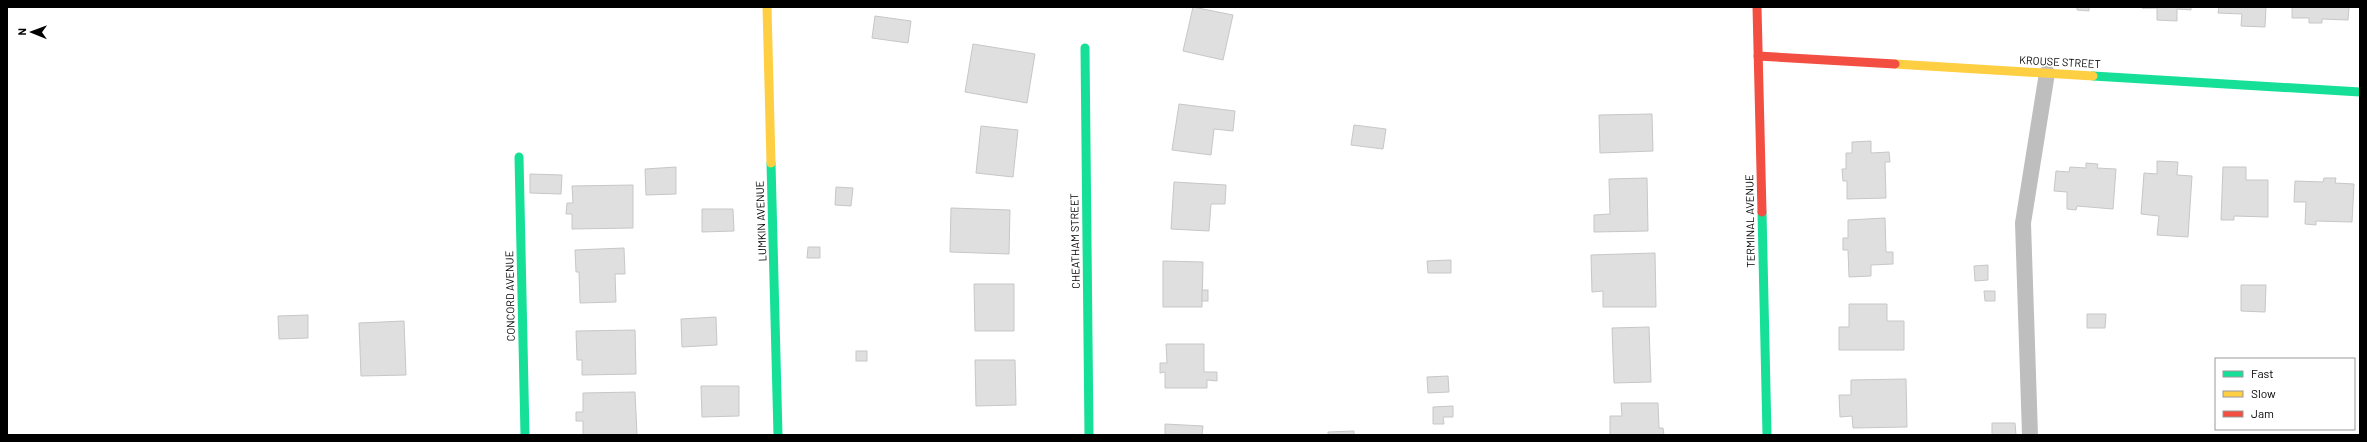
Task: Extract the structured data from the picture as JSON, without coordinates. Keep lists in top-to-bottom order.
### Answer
{
  "streets": {
    "street": [
      "KROUSE STREET",
      "LUMKIN AVENUE",
      "TERMINAL AVENUE",
      "CHEATHAM STREET",
      "CONCORD AVENUE"
    ]
  },
  "crossings": [
    ["KROUSE STREET", "TERMINAL AVENUE"]
  ],
  "legend": ["Fast", "Slow", "Jam"],
  "north": "left"
}
